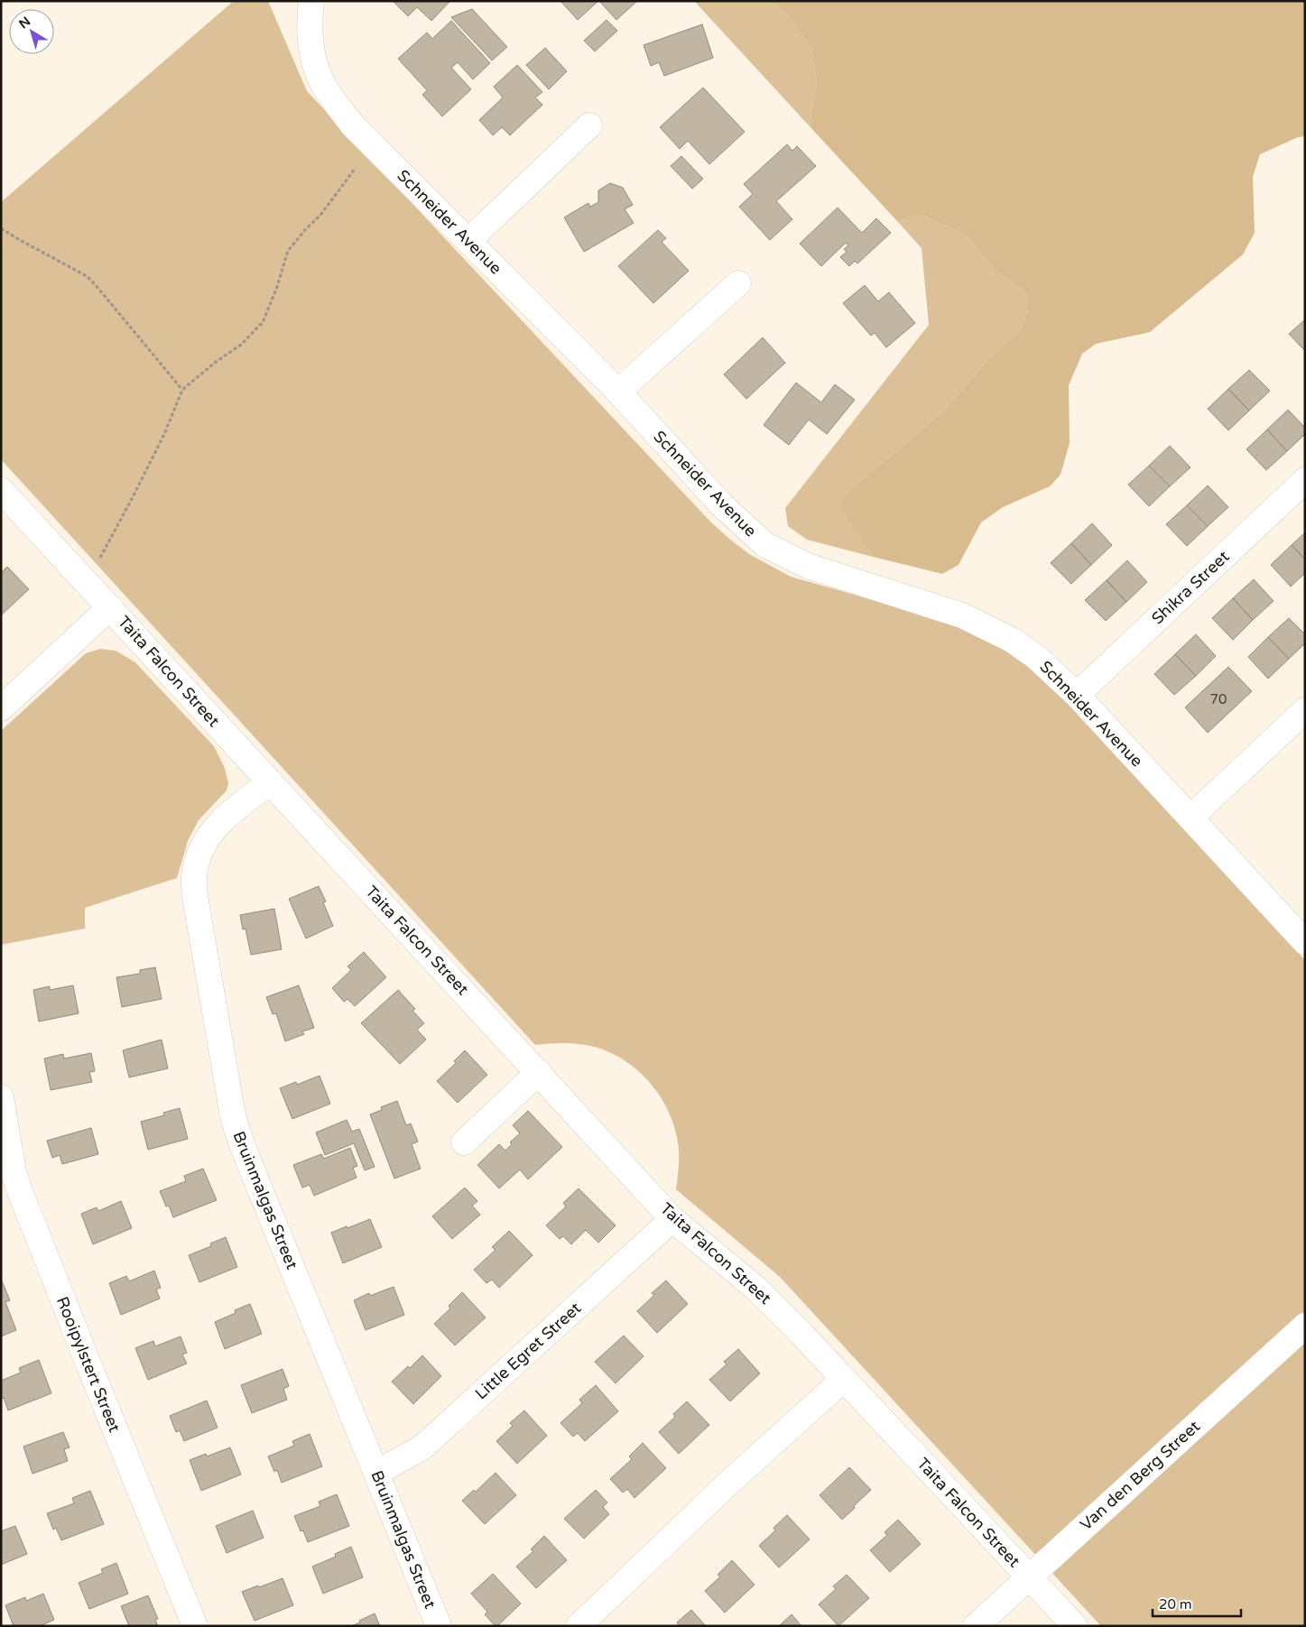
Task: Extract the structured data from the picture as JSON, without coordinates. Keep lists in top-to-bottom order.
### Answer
{
  "streets": {
    "street": [
      "Schneider Avenue",
      "Shikra Street",
      "Taita Falcon Street",
      "Bruinmalgas Street",
      "Little Egret Street",
      "Rooipylstert Street",
      "Van den Berg Street"
    ]
  },
  "crossings": [
    ["Schneider Avenue", "Shikra Street"],
    ["Taita Falcon Street", "Bruinmalgas Street"],
    ["Taita Falcon Street", "Little Egret Street"],
    ["Taita Falcon Street", "Van den Berg Street"],
    ["Bruinmalgas Street", "Little Egret Street"]
  ],
  "house_numbers": ["70"],
  "scale_bar": "20 m",
  "north": "top left"
}
